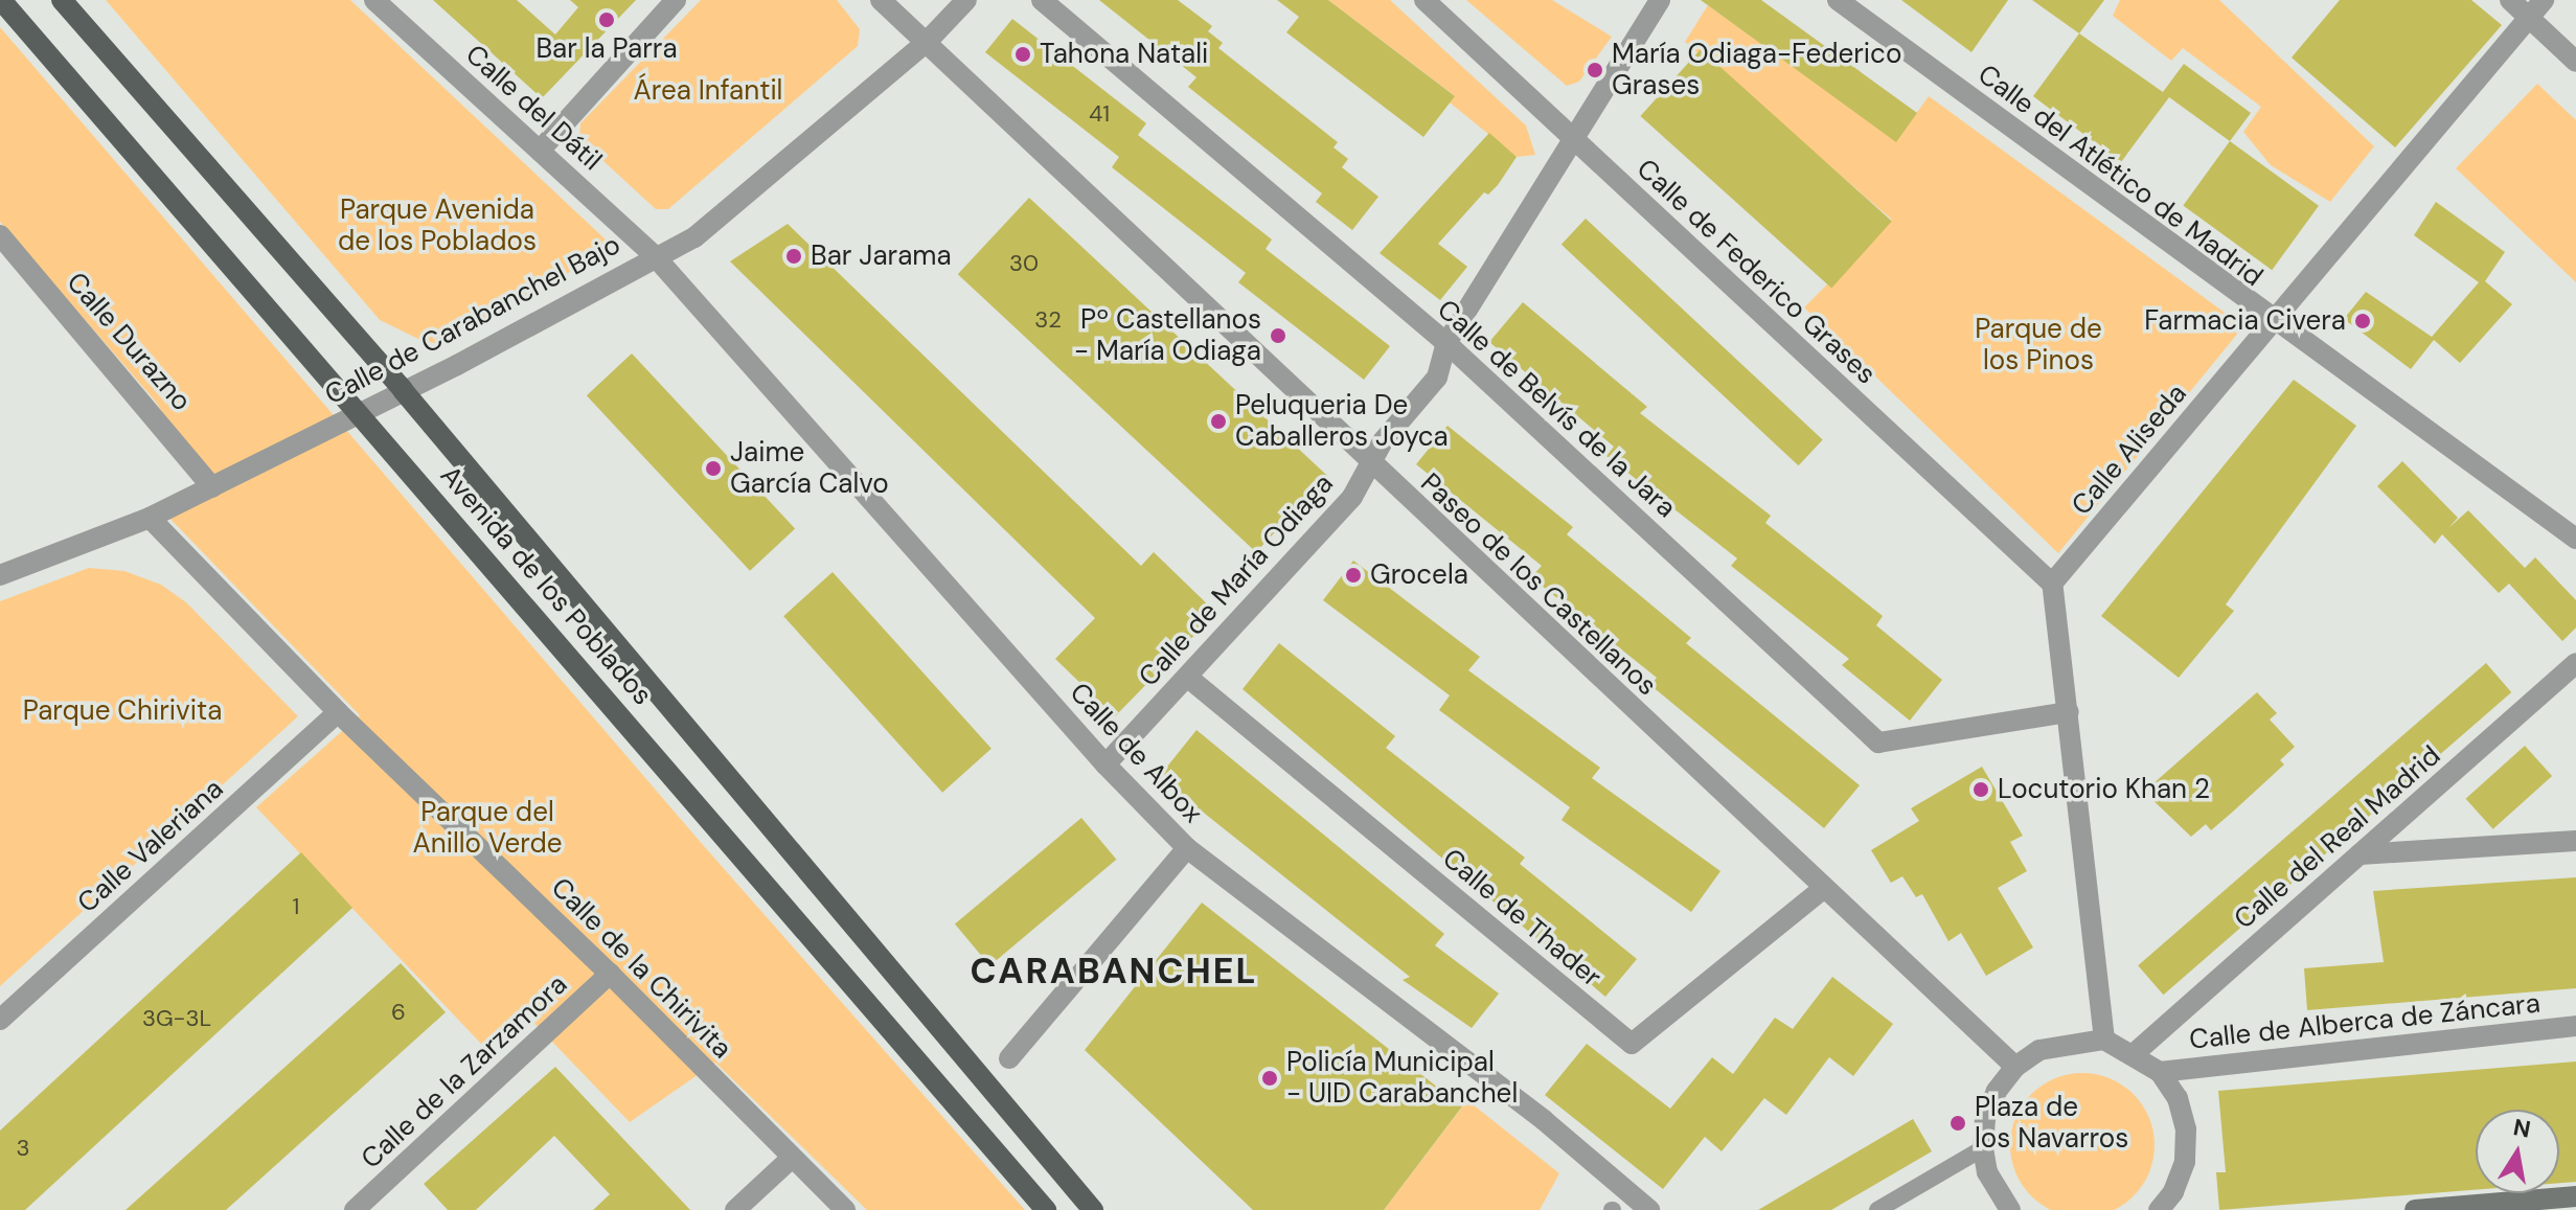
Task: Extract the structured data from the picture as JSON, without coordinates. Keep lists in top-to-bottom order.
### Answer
{
  "streets": {
    "main road": ["Avenida de los Poblados"],
    "street": [
      "Calle del Dátil",
      "Calle del Atlético de Madrid",
      "Calle de Federico Grases",
      "Calle de Carabanchel Bajo",
      "Calle Durazno",
      "Calle de Belvís de la Jara",
      "Calle Aliseda",
      "Calle de María Odiaga",
      "Paseo de los Castellanos",
      "Calle de Albox",
      "Calle del Real Madrid",
      "Calle Valeriana",
      "Calle de Thader",
      "Calle de la Chirivita",
      "Calle de Alberca de Záncara",
      "Calle de la Zarzamora"
    ]
  },
  "crossings": [
    ["Calle del Dátil", "Calle de Carabanchel Bajo"],
    ["Calle del Dátil", "Calle de Albox"],
    ["Calle del Atlético de Madrid", "Calle Aliseda"],
    ["Calle de Federico Grases", "Calle Aliseda"],
    ["Calle de Federico Grases", "Calle de María Odiaga"],
    ["Calle de Carabanchel Bajo", "Calle Durazno"],
    ["Calle de Carabanchel Bajo", "Paseo de los Castellanos"],
    ["Calle de Carabanchel Bajo", "Avenida de los Poblados"],
    ["Calle de Carabanchel Bajo", "Calle de Albox"],
    ["Calle de Carabanchel Bajo", "Calle de la Chirivita"],
    ["Calle de Belvís de la Jara", "Calle de María Odiaga"],
    ["Calle de María Odiaga", "Paseo de los Castellanos"],
    ["Calle de María Odiaga", "Calle de Albox"],
    ["Calle de María Odiaga", "Calle de Thader"],
    ["Paseo de los Castellanos", "Calle de Thader"],
    ["Calle Valeriana", "Calle de la Chirivita"],
    ["Calle de la Chirivita", "Calle de la Zarzamora"]
  ],
  "districts": ["CARABANCHEL"],
  "parks": [
    "Área Infantil",
    "Parque Avenida de los Poblados",
    "Parque de los Pinos",
    "Parque Chirivita",
    "Parque del Anillo Verde"
  ],
  "places": [
    "Bar la Parra",
    "Tahona Natali",
    "María Odiaga-Federico Grases",
    "Bar Jarama",
    "Farmacia Civera",
    "Pº Castellanos - María Odiaga",
    "Peluqueria De Caballeros Joyca",
    "Jaime García Calvo",
    "Grocela",
    "Locutorio Khan 2",
    "Policía Municipal - UID Carabanchel",
    "Plaza de los Navarros"
  ],
  "house_numbers": [
    "41",
    "30",
    "32",
    "1",
    "6",
    "3G-3L",
    "3"
  ],
  "north": "top"
}
